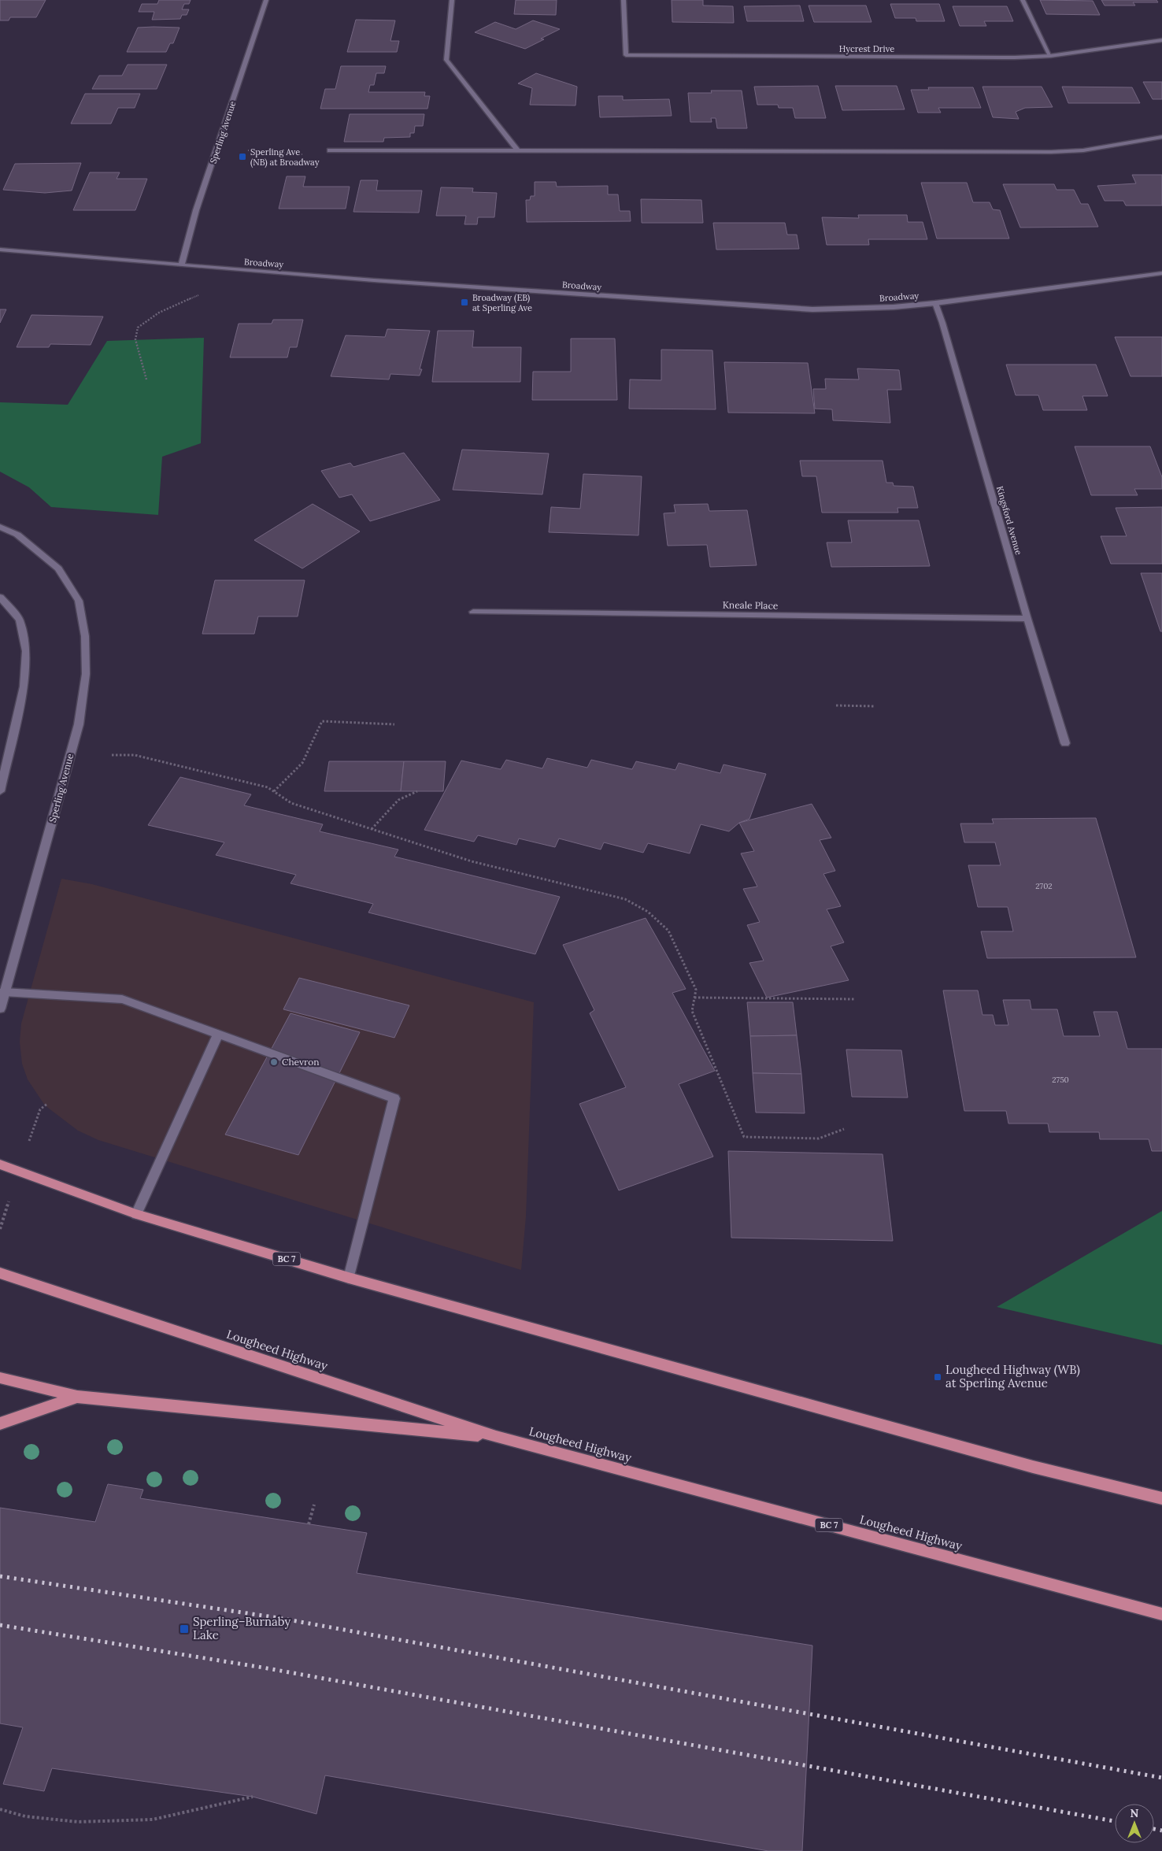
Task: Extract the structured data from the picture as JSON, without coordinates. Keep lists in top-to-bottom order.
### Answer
{
  "streets": {
    "main road": ["BC 7", "Lougheed Highway"],
    "street": [
      "Hycrest Drive",
      "Sperling Avenue",
      "Broadway",
      "Kingsford Avenue",
      "Kneale Place"
    ]
  },
  "crossings": [
    ["Sperling Avenue", "Broadway"],
    ["Broadway", "Kingsford Avenue"],
    ["Kingsford Avenue", "Kneale Place"]
  ],
  "places": {
    "transit": [
      "Sperling Ave (NB) at Broadway",
      "Broadway (EB) at Sperling Ave",
      "Lougheed Highway (WB) at Sperling Avenue",
      "Sperling–Burnaby Lake"
    ],
    "other": ["Chevron"]
  },
  "house_numbers": ["2702", "2750"],
  "north": "top"
}
